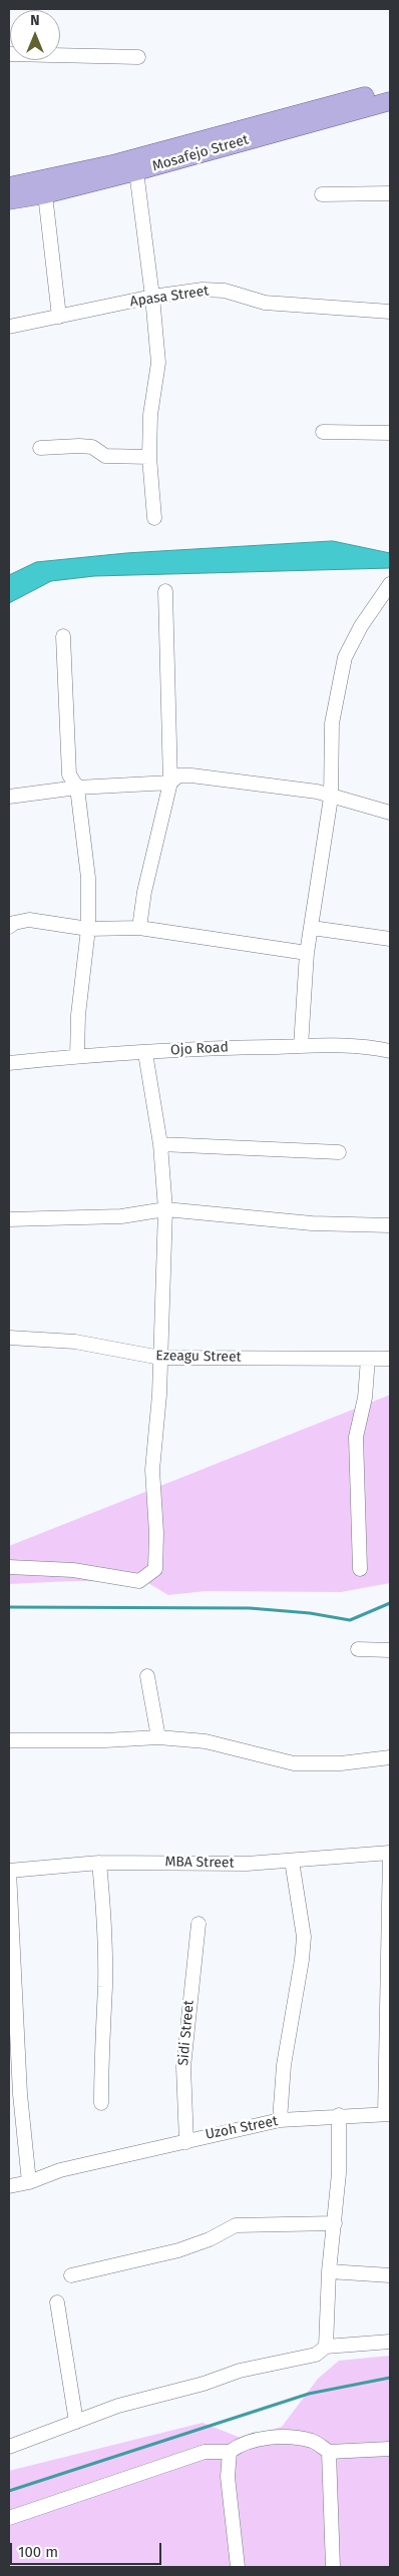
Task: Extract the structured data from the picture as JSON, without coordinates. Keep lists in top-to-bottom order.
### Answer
{
  "streets": {
    "main road": ["Mosafejo Street"],
    "street": [
      "Apasa Street",
      "Ojo Road",
      "Ezeagu Street",
      "MBA Street",
      "Sidi Street",
      "Uzoh Street"
    ]
  },
  "crossings": [
    ["Sidi Street", "Uzoh Street"]
  ],
  "scale_bar": "100 m",
  "north": "top"
}
